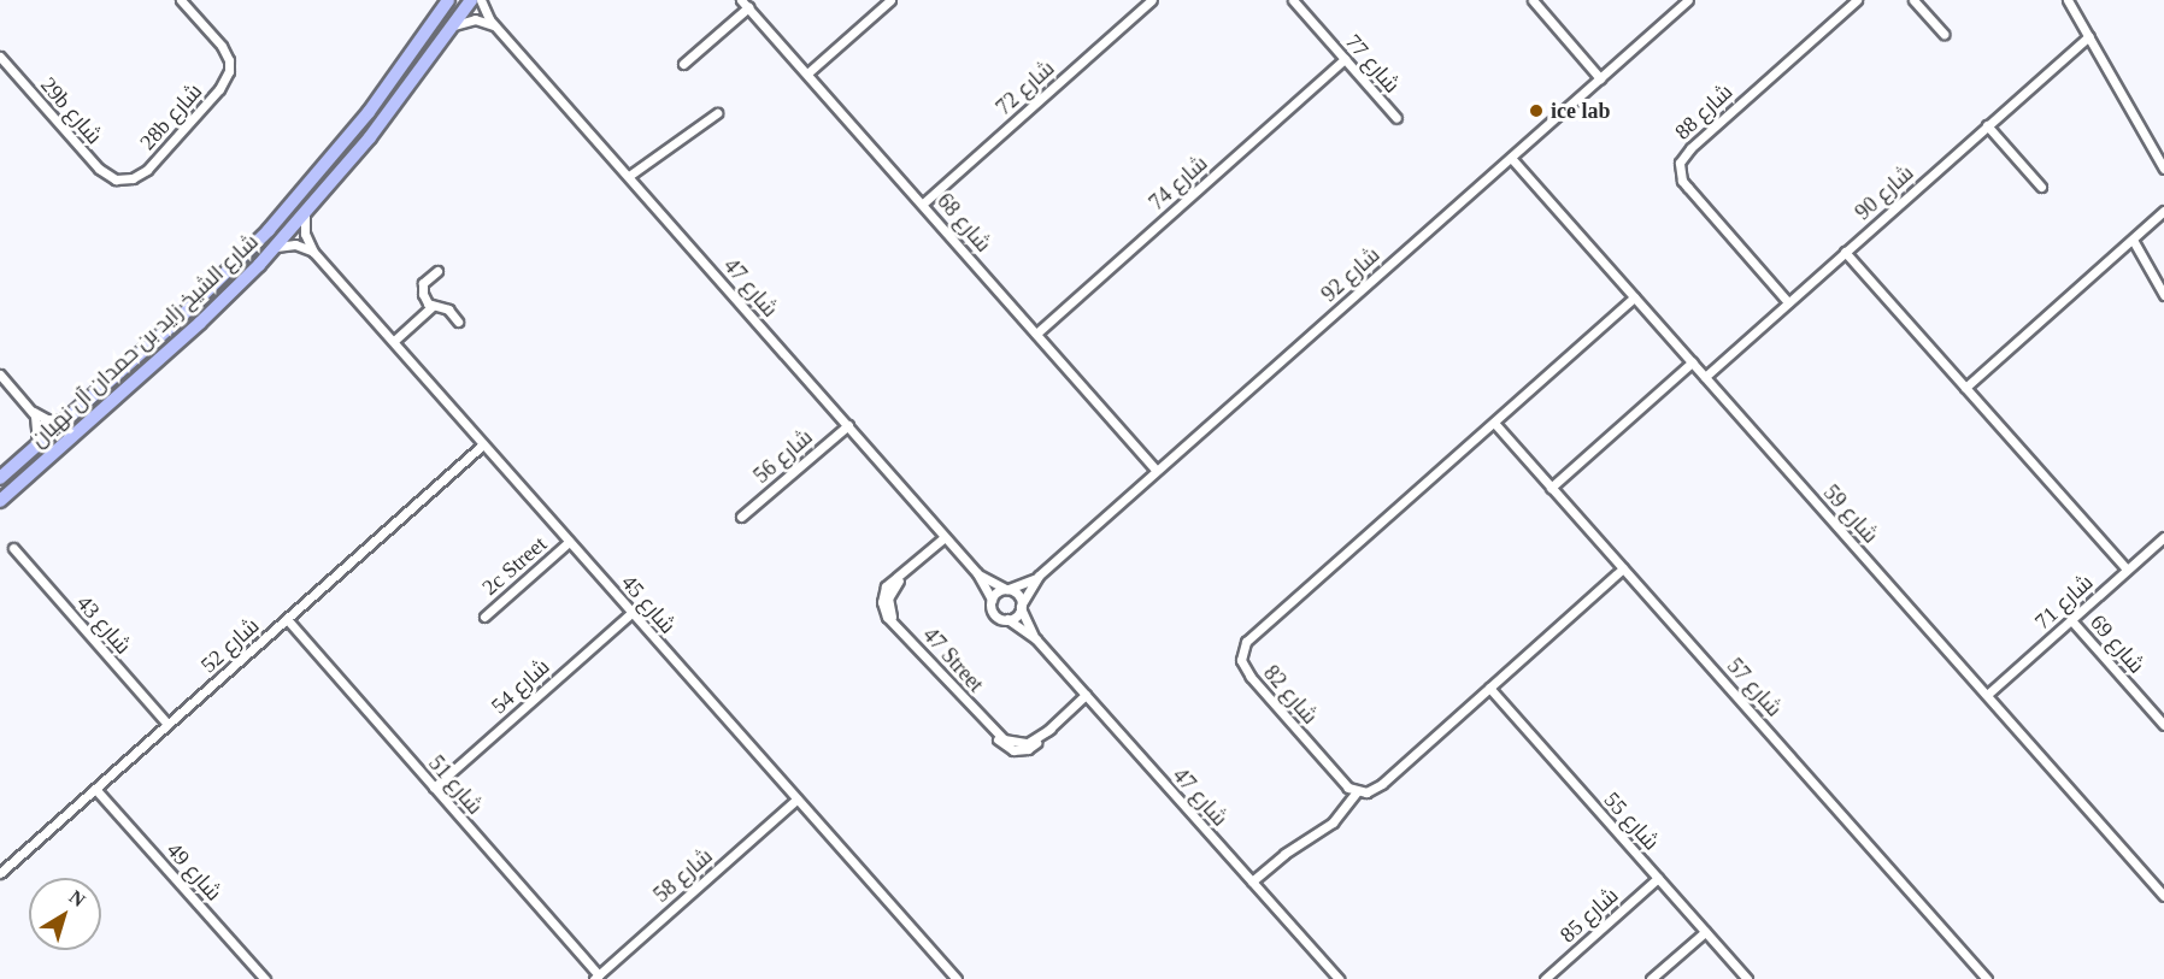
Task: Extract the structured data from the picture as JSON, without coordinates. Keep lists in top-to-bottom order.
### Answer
{
  "streets": {
    "main road": ["شارع الشيخ زايد بن حمدان آل نهيان"],
    "street": [
      "شارع 77",
      "شارع 72",
      "29b شارع",
      "شارع 88",
      "28b شارع",
      "شارع 74",
      "شارع 90",
      "شارع 68",
      "شارع 92",
      "شارع 47",
      "شارع 56",
      "شارع 59",
      "2c Street",
      "شارع 71",
      "شارع 45",
      "شارع 43",
      "شارع 69",
      "شارع 52",
      "47 Street",
      "شارع 54",
      "شارع 57",
      "شارع 82",
      "شارع 51",
      "شارع 55",
      "شارع 49",
      "شارع 58",
      "شارع 85"
    ]
  },
  "crossings": [
    ["شارع 77", "شارع 74"],
    ["شارع 72", "شارع 68"],
    ["29b شارع", "28b شارع"],
    ["شارع 88", "شارع 90"],
    ["شارع 74", "شارع 68"],
    ["شارع 90", "شارع 59"],
    ["شارع 68", "شارع 92"],
    ["شارع 92", "شارع 47"],
    ["شارع 92", "شارع 59"],
    ["شارع 47", "شارع 56"],
    ["شارع 47", "47 Street"],
    ["شارع الشيخ زايد بن حمدان آل نهيان", "شارع 45"],
    ["شارع 59", "شارع 71"],
    ["شارع 59", "شارع 82"],
    ["2c Street", "شارع 45"],
    ["شارع 71", "شارع 69"],
    ["شارع 45", "شارع 52"],
    ["شارع 45", "شارع 54"],
    ["شارع 45", "شارع 58"],
    ["شارع 43", "شارع 52"],
    ["شارع 52", "شارع 51"],
    ["شارع 52", "شارع 49"],
    ["شارع 54", "شارع 51"],
    ["شارع 57", "شارع 82"],
    ["شارع 51", "شارع 58"],
    ["شارع 55", "شارع 85"]
  ],
  "places": ["ice lab"],
  "north": "top right"
}
